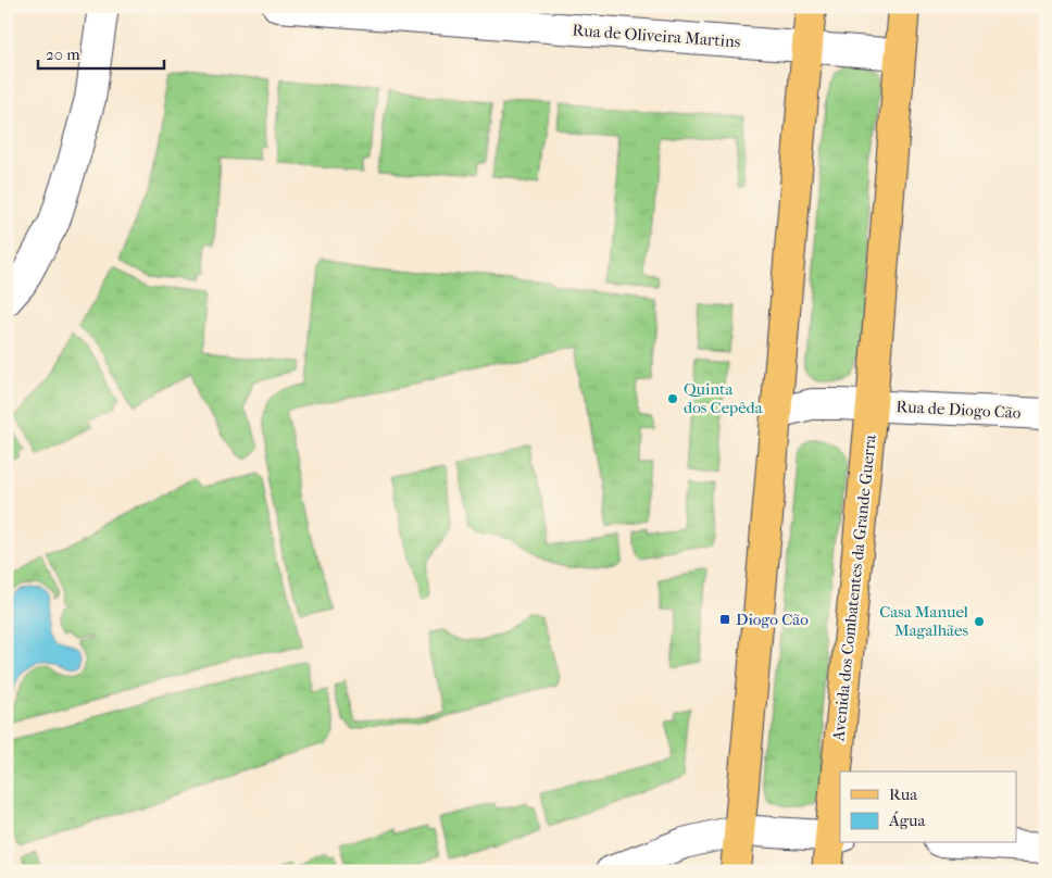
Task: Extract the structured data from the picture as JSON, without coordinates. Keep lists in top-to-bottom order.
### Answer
{
  "streets": {
    "main road": ["Avenida dos Combatentes da Grande Guerra"],
    "street": ["Rua de Oliveira Martins", "Rua de Diogo Cão"]
  },
  "crossings": [
    ["Rua de Diogo Cão", "Avenida dos Combatentes da Grande Guerra"]
  ],
  "places": {
    "other": ["Quinta dos Cepêda", "Casa Manuel Magalhães"],
    "transit": ["Diogo Cão"]
  },
  "legend": ["Rua", "Água"],
  "scale_bar": "20 m"
}
